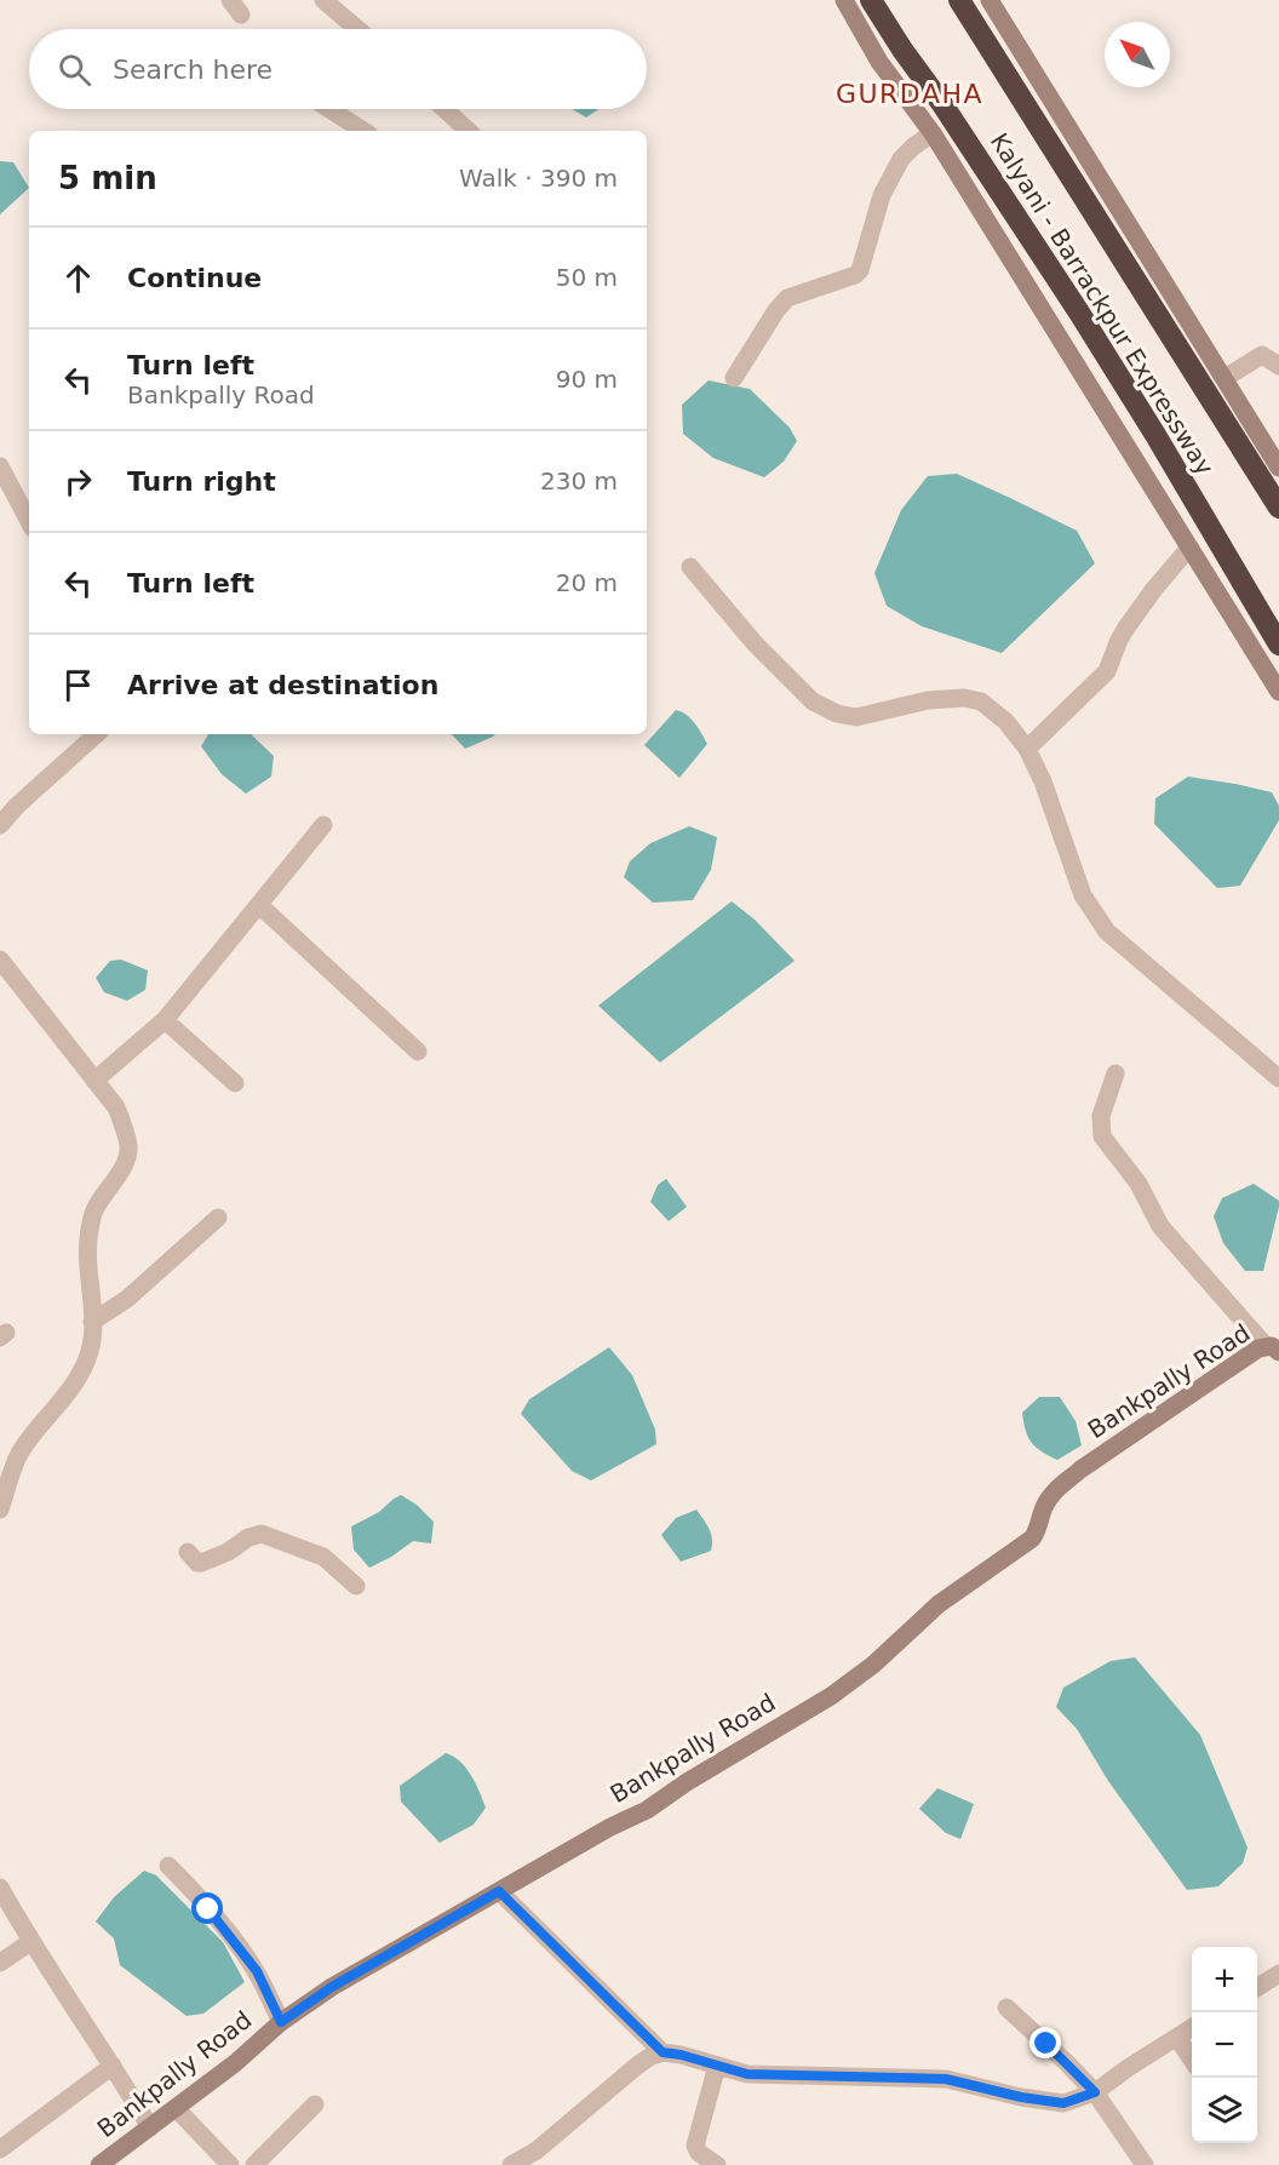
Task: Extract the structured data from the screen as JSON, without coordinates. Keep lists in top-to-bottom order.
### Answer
{
  "streets": {
    "highway": ["Kalyani - Barrackpur Expressway"],
    "street": ["Bankpally Road"]
  },
  "districts": ["GURDAHA"],
  "north": "top left",
  "page": {
    "search": "Search here",
    "heading": ["5 min", "Walk · 390 m"],
    "list": [
      ["Continue", "50 m"],
      ["Turn left", "Bankpally Road", "90 m"],
      ["Turn right", "230 m"],
      ["Turn left", "20 m"],
      "Arrive at destination"
    ],
    "map_buttons": ["+", "−"]
  }
}
